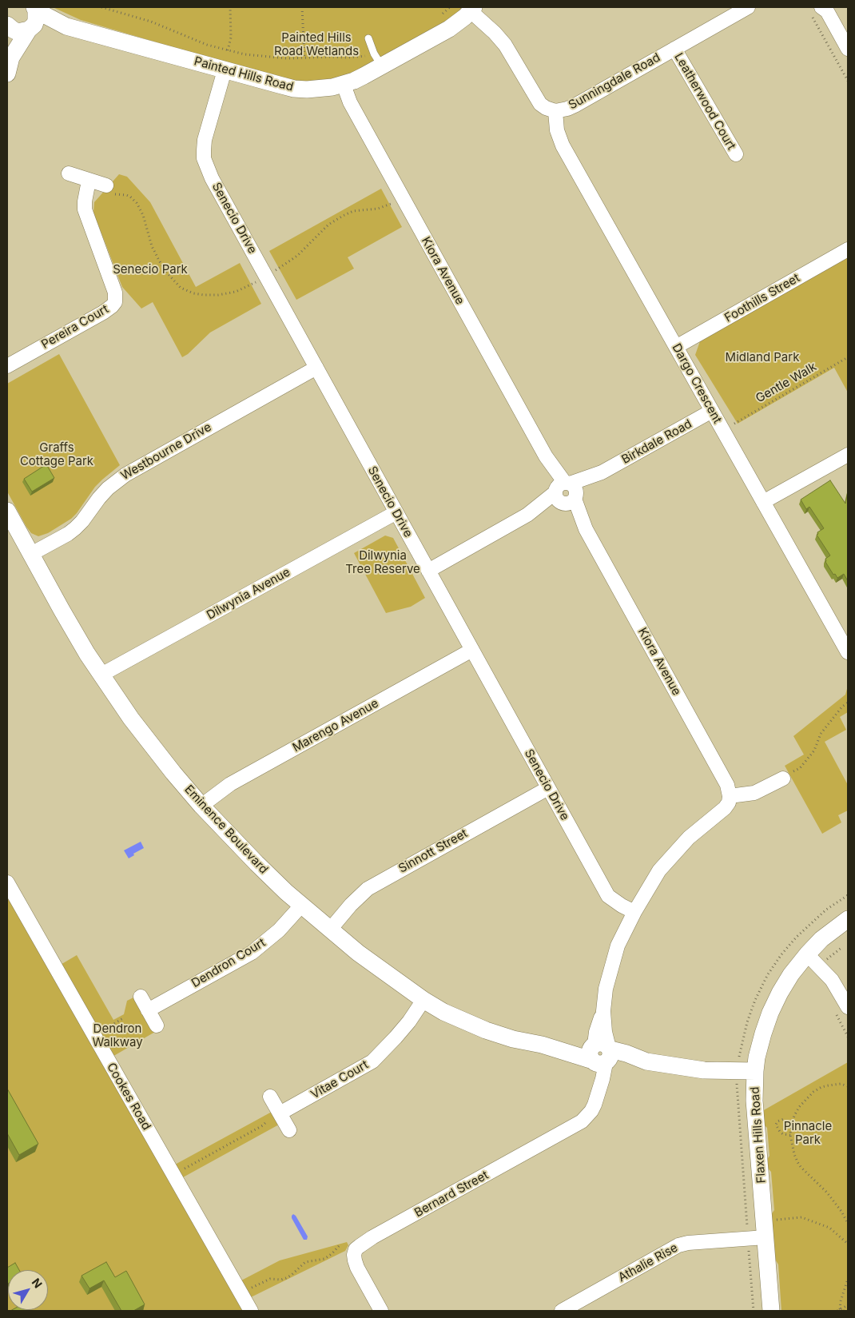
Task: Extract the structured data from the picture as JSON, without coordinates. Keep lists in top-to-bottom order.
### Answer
{
  "streets": {
    "street": [
      "Painted Hills Road",
      "Sunningdale Road",
      "Leatherwood Court",
      "Senecio Drive",
      "Kiora Avenue",
      "Foothills Street",
      "Pereira Court",
      "Dargo Crescent",
      "Birkdale Road",
      "Westbourne Drive",
      "Dilwynia Avenue",
      "Marengo Avenue",
      "Eminence Boulevard",
      "Sinnott Street",
      "Dendron Court",
      "Vitae Court",
      "Cookes Road",
      "Flaxen Hills Road",
      "Bernard Street",
      "Athalie Rise"
    ],
    "path": ["Gentle Walk"]
  },
  "crossings": [
    ["Painted Hills Road", "Sunningdale Road"],
    ["Painted Hills Road", "Senecio Drive"],
    ["Painted Hills Road", "Kiora Avenue"],
    ["Sunningdale Road", "Leatherwood Court"],
    ["Sunningdale Road", "Dargo Crescent"],
    ["Senecio Drive", "Birkdale Road"],
    ["Senecio Drive", "Westbourne Drive"],
    ["Senecio Drive", "Dilwynia Avenue"],
    ["Senecio Drive", "Marengo Avenue"],
    ["Senecio Drive", "Sinnott Street"],
    ["Kiora Avenue", "Birkdale Road"],
    ["Foothills Street", "Dargo Crescent"],
    ["Dargo Crescent", "Birkdale Road"],
    ["Westbourne Drive", "Eminence Boulevard"],
    ["Dilwynia Avenue", "Eminence Boulevard"],
    ["Marengo Avenue", "Eminence Boulevard"],
    ["Eminence Boulevard", "Sinnott Street"],
    ["Eminence Boulevard", "Dendron Court"],
    ["Eminence Boulevard", "Vitae Court"],
    ["Eminence Boulevard", "Flaxen Hills Road"],
    ["Eminence Boulevard", "Bernard Street"],
    ["Flaxen Hills Road", "Athalie Rise"]
  ],
  "parks": [
    "Painted Hills Road Wetlands",
    "Senecio Park",
    "Midland Park",
    "Graffs Cottage Park",
    "Dilwynia Tree Reserve",
    "Dendron Walkway",
    "Pinnacle Park"
  ],
  "north": "top right"
}
